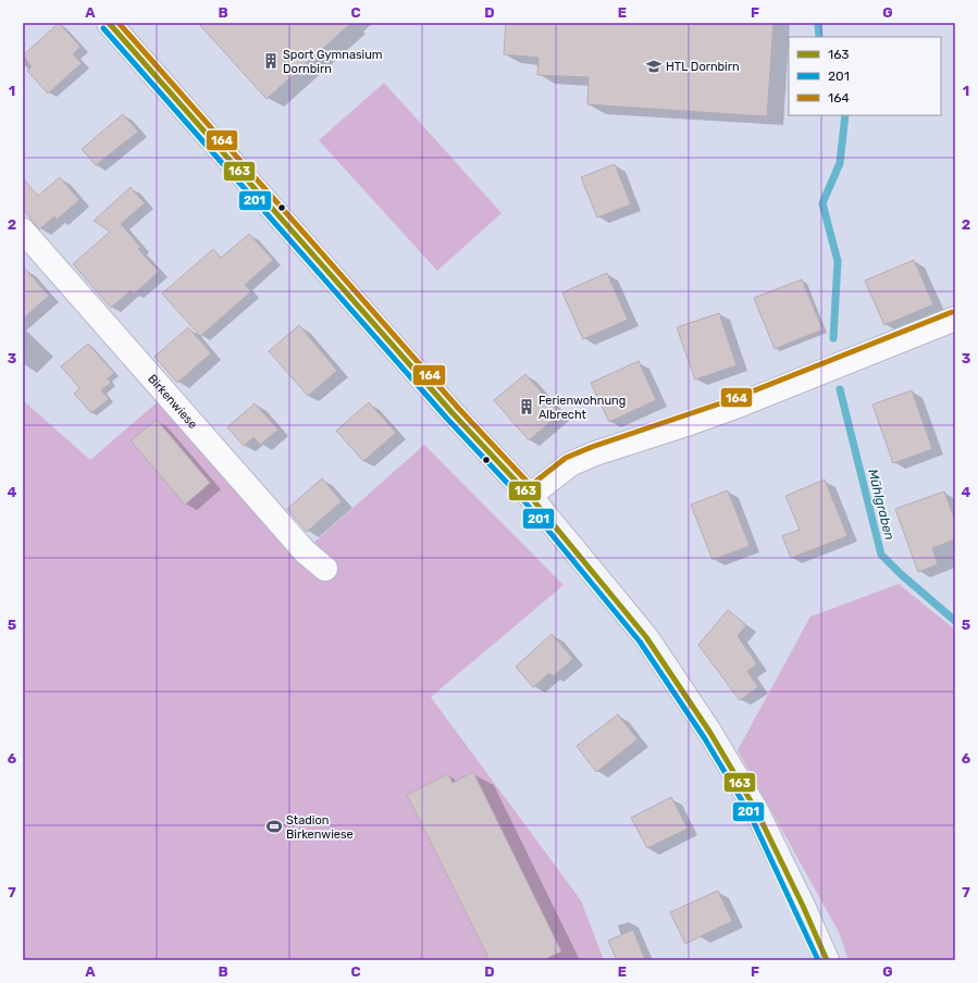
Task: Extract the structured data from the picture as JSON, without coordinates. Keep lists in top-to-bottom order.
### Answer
{
  "streets": {
    "street": ["Birkenwiese"]
  },
  "water": ["Mühlgraben"],
  "places": {
    "building": ["Sport Gymnasium Dornbirn", "Ferienwohnung Albrecht"],
    "school or university": ["HTL Dornbirn"],
    "sports": ["Stadion Birkenwiese"]
  },
  "lines": ["transit line 163", "transit line 164", "transit line 201"],
  "legend": ["163", "201", "164"],
  "grid": {
    "columns": [
      "A",
      "B",
      "C",
      "D",
      "E",
      "F",
      "G"
    ],
    "rows": [
      "1",
      "2",
      "3",
      "4",
      "5",
      "6",
      "7"
    ]
  }
}
